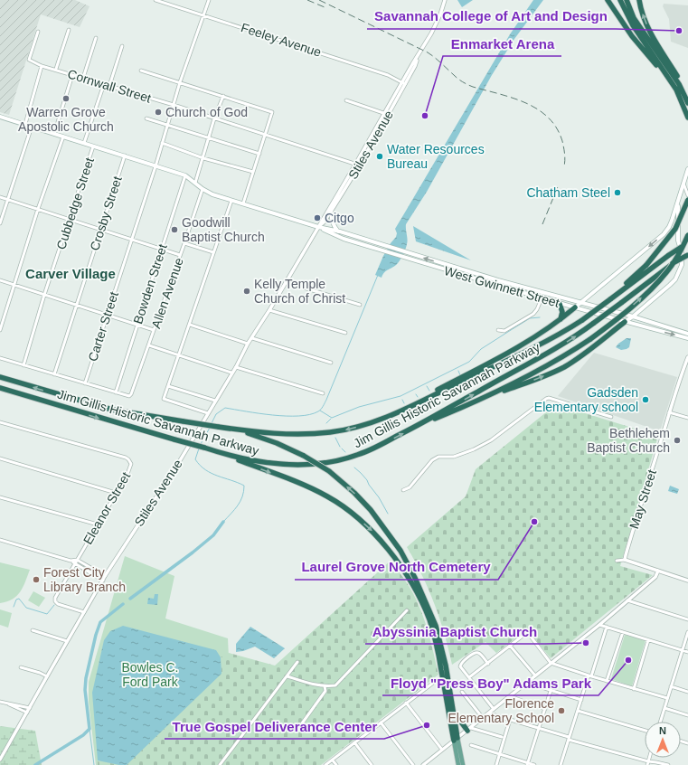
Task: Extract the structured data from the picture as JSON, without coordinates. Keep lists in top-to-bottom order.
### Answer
{
  "streets": {
    "highway": ["Jim Gillis Historic Savannah Parkway"],
    "main road": ["West Gwinnett Street"],
    "street": [
      "Feeley Avenue",
      "Cornwall Street",
      "Stiles Avenue",
      "Cubbedge Street",
      "Crosby Street",
      "Bowden Street",
      "Allen Avenue",
      "Carter Street",
      "May Street",
      "Eleanor Street"
    ]
  },
  "crossings": [
    ["Feeley Avenue", "Stiles Avenue"],
    ["Feeley Avenue", "Carter Street"],
    ["Cornwall Street", "Stiles Avenue"],
    ["Cornwall Street", "Carter Street"],
    ["Stiles Avenue", "West Gwinnett Street"],
    ["Stiles Avenue", "Eleanor Street"],
    ["Cubbedge Street", "West Gwinnett Street"],
    ["Crosby Street", "West Gwinnett Street"],
    ["Bowden Street", "West Gwinnett Street"],
    ["Bowden Street", "Allen Avenue"],
    ["West Gwinnett Street", "Allen Avenue"],
    ["West Gwinnett Street", "Carter Street"]
  ],
  "districts": ["Carver Village"],
  "parks": ["Bowles C. Ford Park"],
  "places": [
    "Savannah College of Art and Design",
    "Warren Grove Apostolic Church",
    "Church of God",
    "Enmarket Arena",
    "Water Resources Bureau",
    "Chatham Steel",
    "Citgo",
    "Goodwill Baptist Church",
    "Kelly Temple Church of Christ",
    "Gadsden Elementary school",
    "Bethlehem Baptist Church",
    "Laurel Grove North Cemetery",
    "Forest City Library Branch",
    "Abyssinia Baptist Church",
    "Floyd \"Press Boy\" Adams Park",
    "Florence Elementary School",
    "True Gospel Deliverance Center"
  ],
  "north": "top"
}
